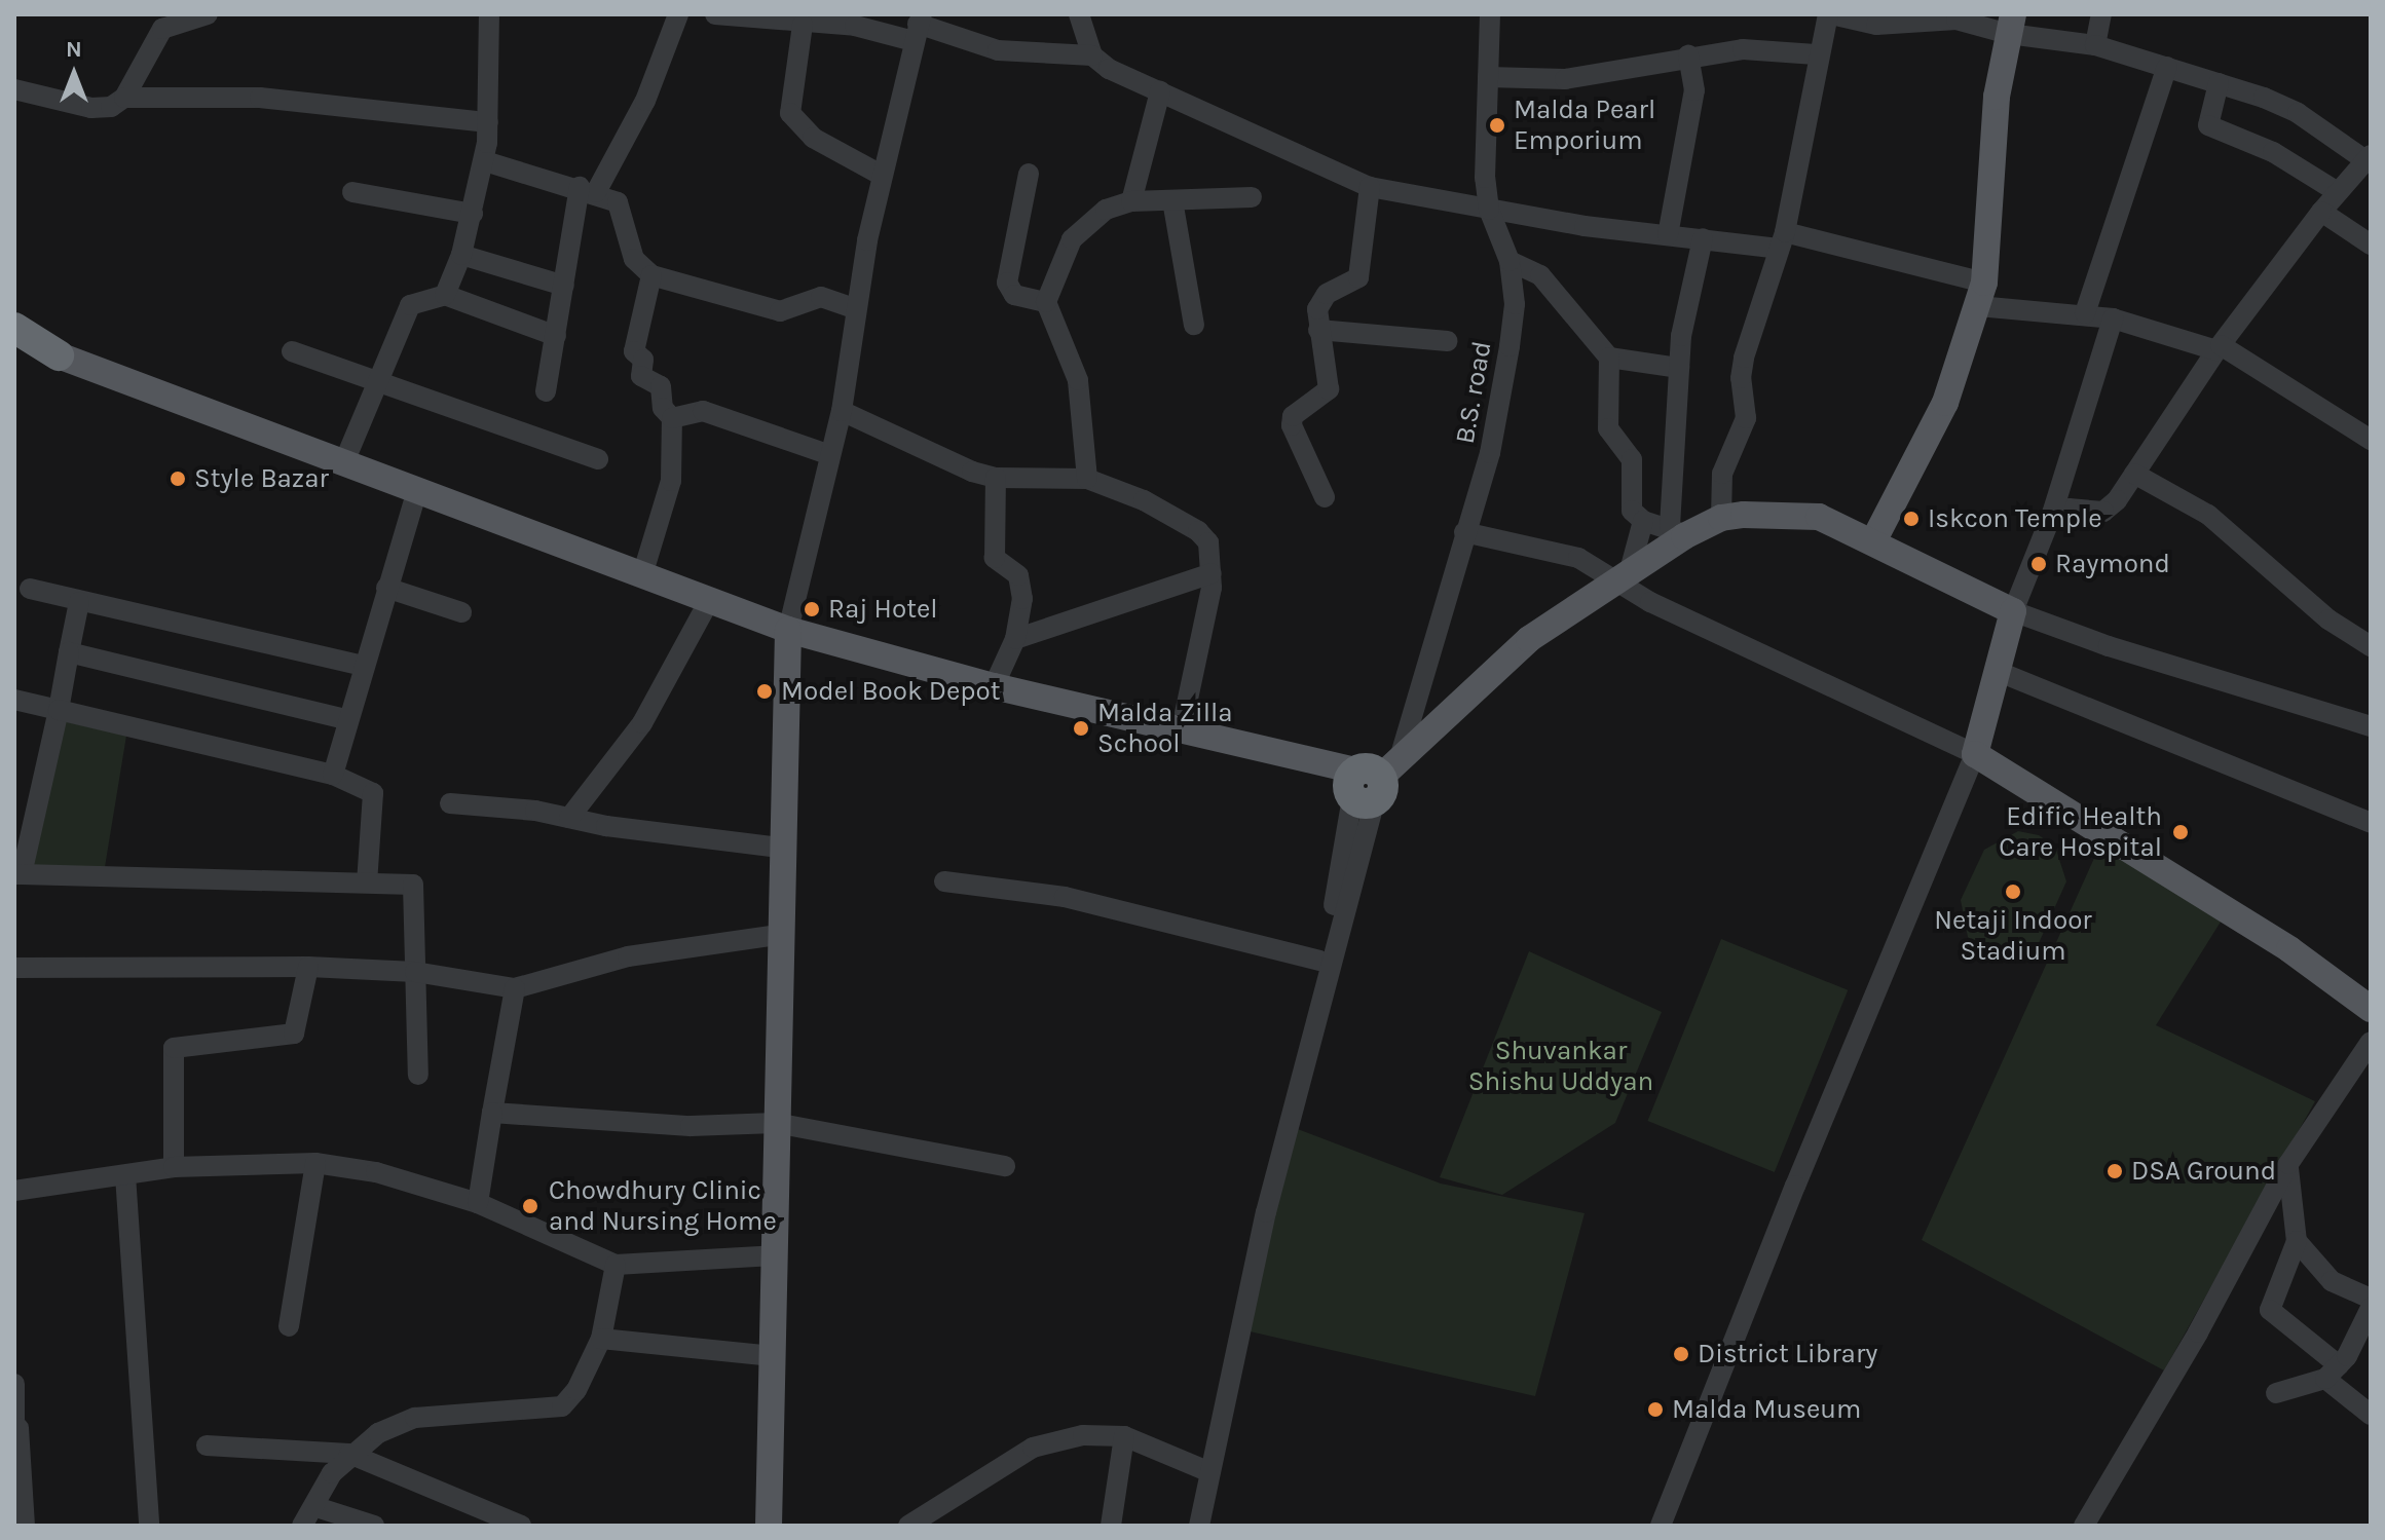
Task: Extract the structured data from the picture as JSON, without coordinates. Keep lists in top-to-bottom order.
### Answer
{
  "streets": {
    "street": ["B.S. road"]
  },
  "parks": ["Shuvankar Shishu Uddyan"],
  "places": [
    "Malda Pearl Emporium",
    "Style Bazar",
    "Iskcon Temple",
    "Raymond",
    "Raj Hotel",
    "Model Book Depot",
    "Malda Zilla School",
    "Edific Health Care Hospital",
    "Netaji Indoor Stadium",
    "DSA Ground",
    "Chowdhury Clinic and Nursing Home",
    "District Library",
    "Malda Museum"
  ],
  "north": "top"
}
